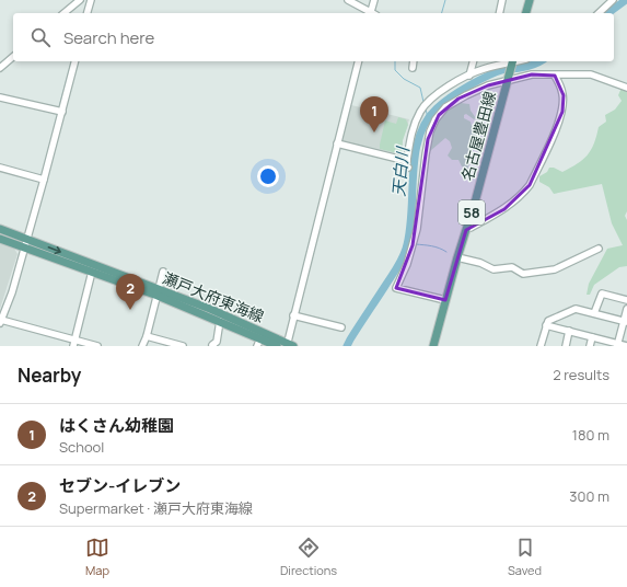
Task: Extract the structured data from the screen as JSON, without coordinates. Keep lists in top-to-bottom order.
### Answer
{
  "streets": {
    "main road": ["名古屋豊田線", "58", "瀬戸大府東海線"]
  },
  "water": ["天白川"],
  "page": {
    "search": "Search here",
    "pins": ["1", "2"],
    "heading": ["Nearby", "2 results"],
    "list": [
      {
        "mark": "1",
        "name": "はくさん幼稚園",
        "note": "School",
        "value": "180 m"
      },
      {
        "mark": "2",
        "name": "セブン-イレブン",
        "note": "Supermarket · 瀬戸大府東海線",
        "value": "300 m"
      }
    ],
    "nav": ["Map", "Directions", "Saved"]
  }
}
